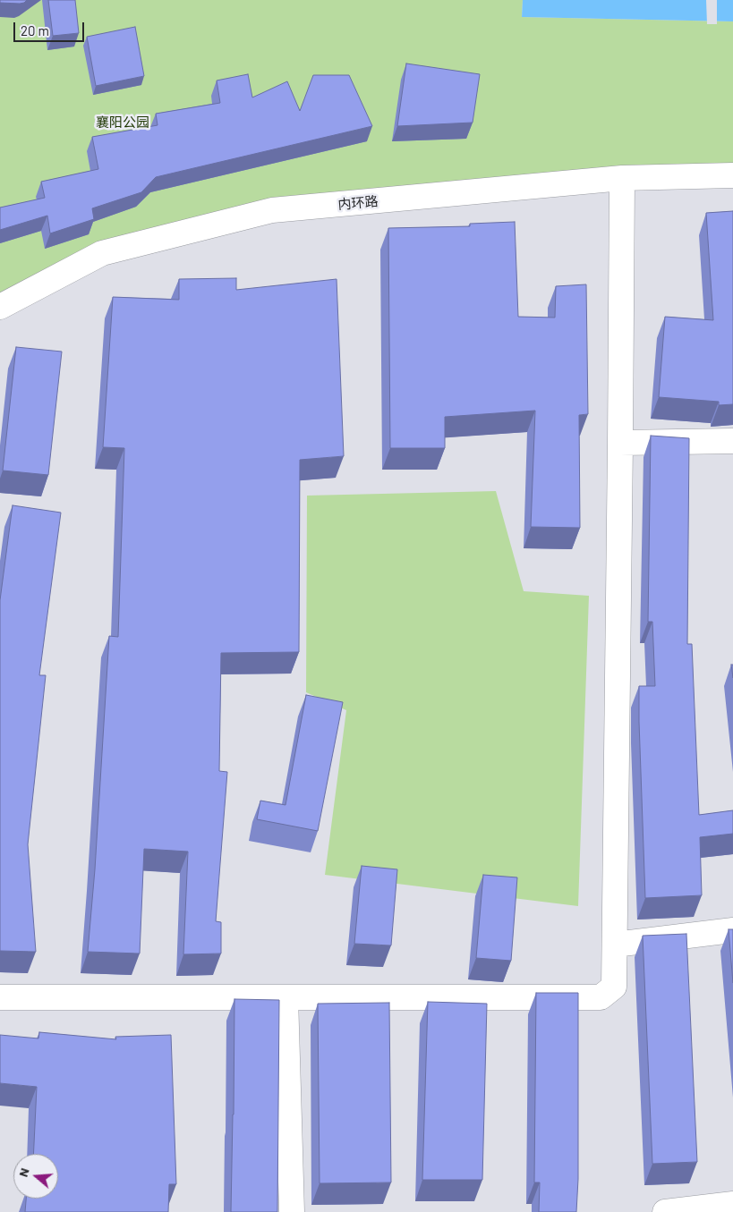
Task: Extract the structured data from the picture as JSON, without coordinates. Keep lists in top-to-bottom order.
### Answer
{
  "streets": {
    "street": ["内环路"]
  },
  "parks": ["襄阳公园"],
  "scale_bar": "20 m",
  "north": "left"
}
